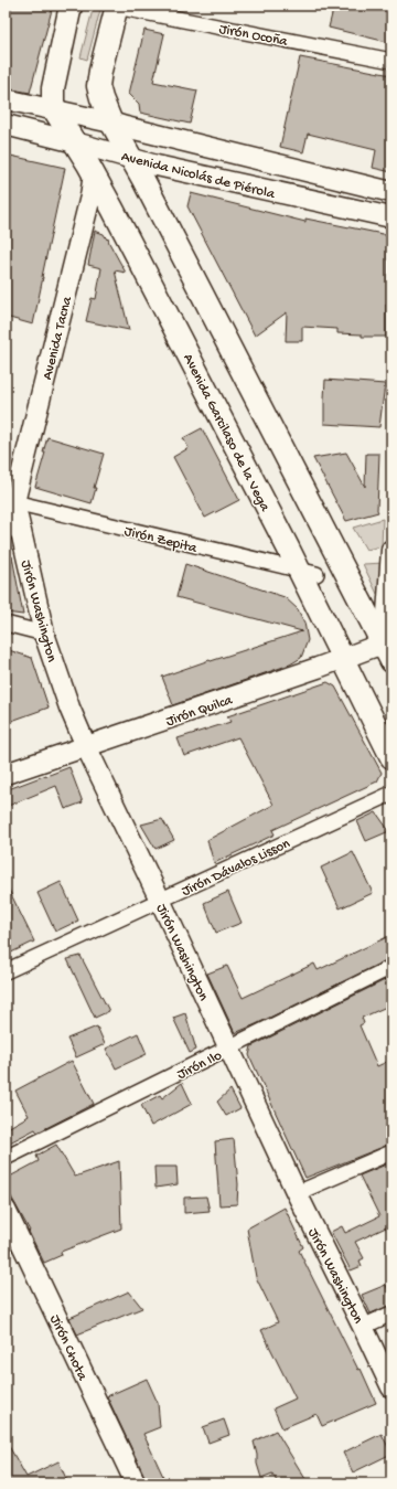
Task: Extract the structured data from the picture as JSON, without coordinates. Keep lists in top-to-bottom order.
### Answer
{
  "streets": {
    "main road": ["Avenida Garcilaso de la Vega"],
    "street": [
      "Jirón Ocoña",
      "Avenida Nicolás de Piérola",
      "Avenida Tacna",
      "Jirón Zepita",
      "Jirón Washington",
      "Jirón Quilca",
      "Jirón Dávalos Lisson",
      "Jirón Ilo",
      "Jirón Chota"
    ]
  },
  "crossings": [
    ["Avenida Nicolás de Piérola", "Avenida Garcilaso de la Vega"],
    ["Avenida Tacna", "Avenida Garcilaso de la Vega"],
    ["Avenida Tacna", "Jirón Zepita"],
    ["Avenida Tacna", "Jirón Washington"],
    ["Avenida Garcilaso de la Vega", "Jirón Zepita"],
    ["Avenida Garcilaso de la Vega", "Jirón Quilca"],
    ["Jirón Zepita", "Jirón Washington"],
    ["Jirón Washington", "Jirón Quilca"],
    ["Jirón Washington", "Jirón Dávalos Lisson"],
    ["Jirón Washington", "Jirón Ilo"]
  ]
}
